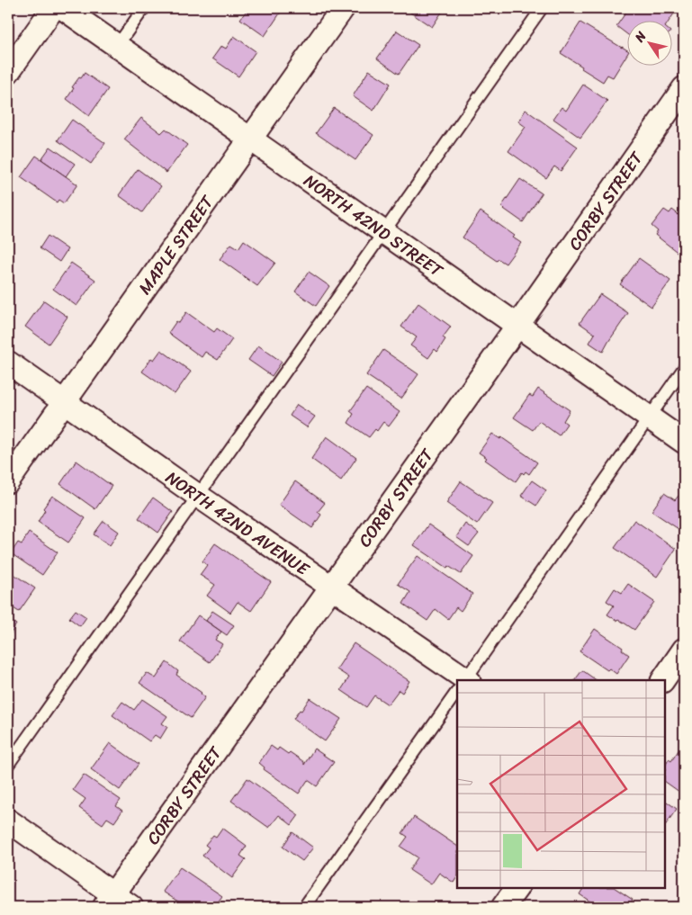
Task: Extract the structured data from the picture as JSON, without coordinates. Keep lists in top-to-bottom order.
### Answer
{
  "streets": {
    "street": [
      "CORBY STREET",
      "NORTH 42ND STREET",
      "MAPLE STREET",
      "NORTH 42ND AVENUE"
    ]
  },
  "crossings": [
    ["CORBY STREET", "NORTH 42ND STREET"],
    ["CORBY STREET", "NORTH 42ND AVENUE"],
    ["NORTH 42ND STREET", "MAPLE STREET"],
    ["MAPLE STREET", "NORTH 42ND AVENUE"]
  ],
  "north": "top left"
}
